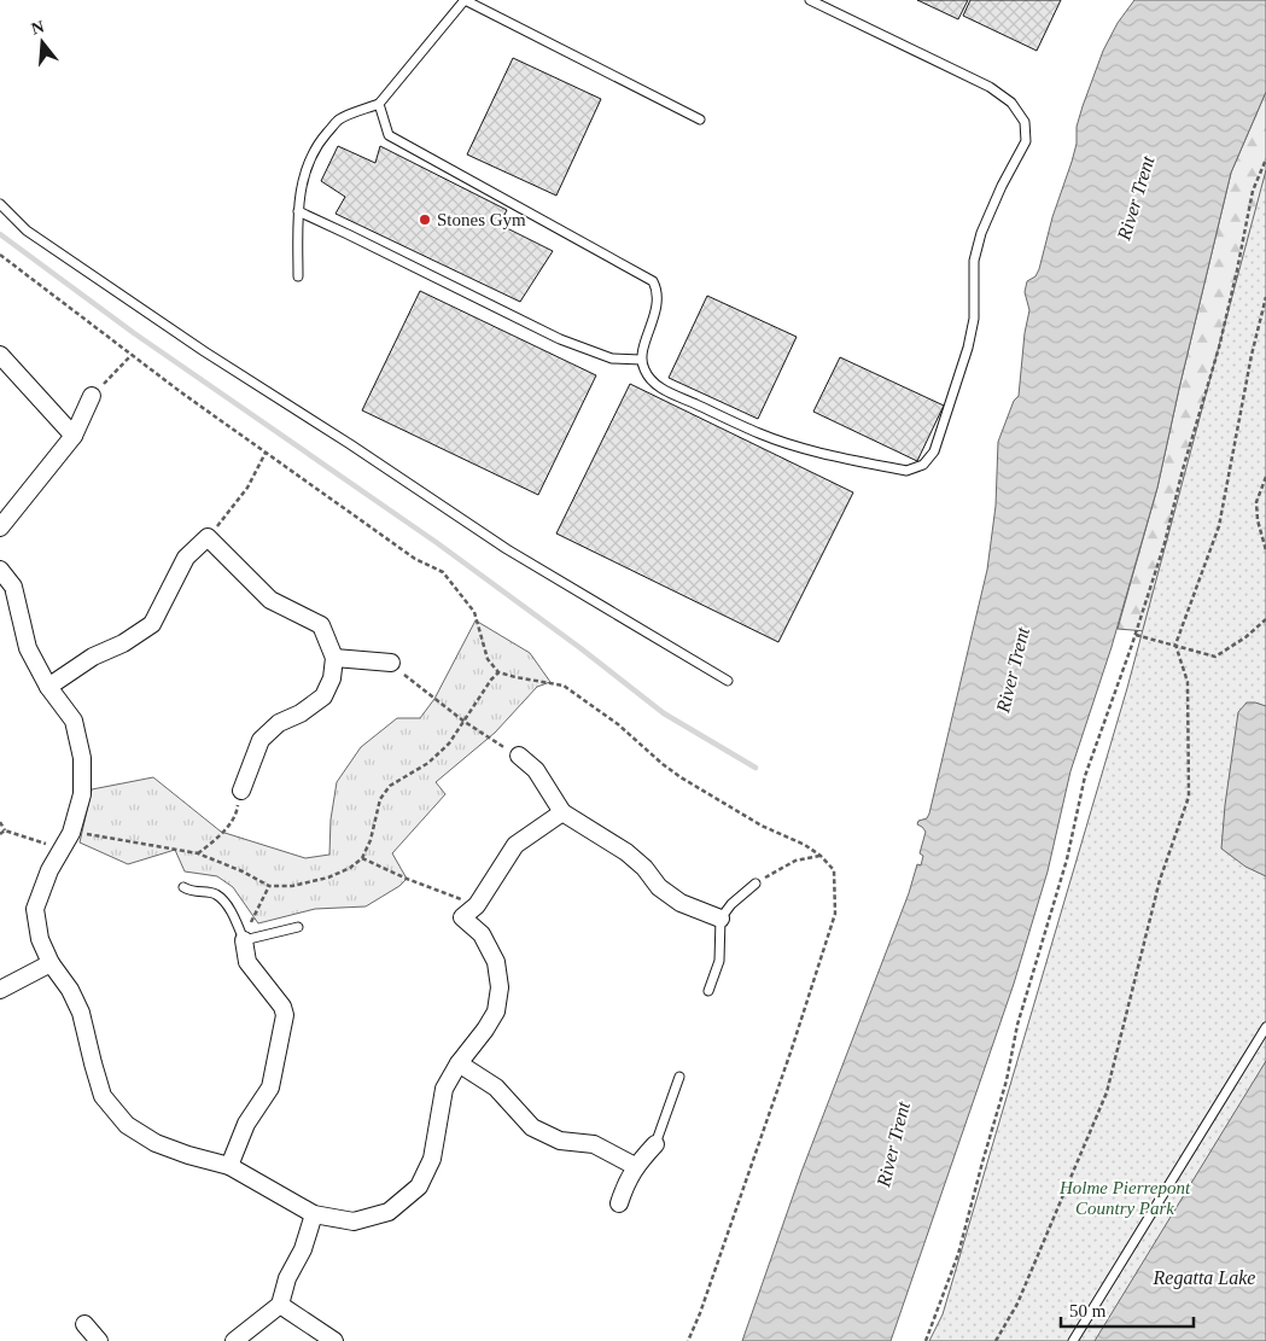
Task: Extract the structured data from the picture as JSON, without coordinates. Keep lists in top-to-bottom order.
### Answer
{
  "water": ["River Trent", "Regatta Lake"],
  "parks": ["Holme Pierrepont Country Park"],
  "places": ["Stones Gym"],
  "scale_bar": "50 m",
  "north": "top"
}
